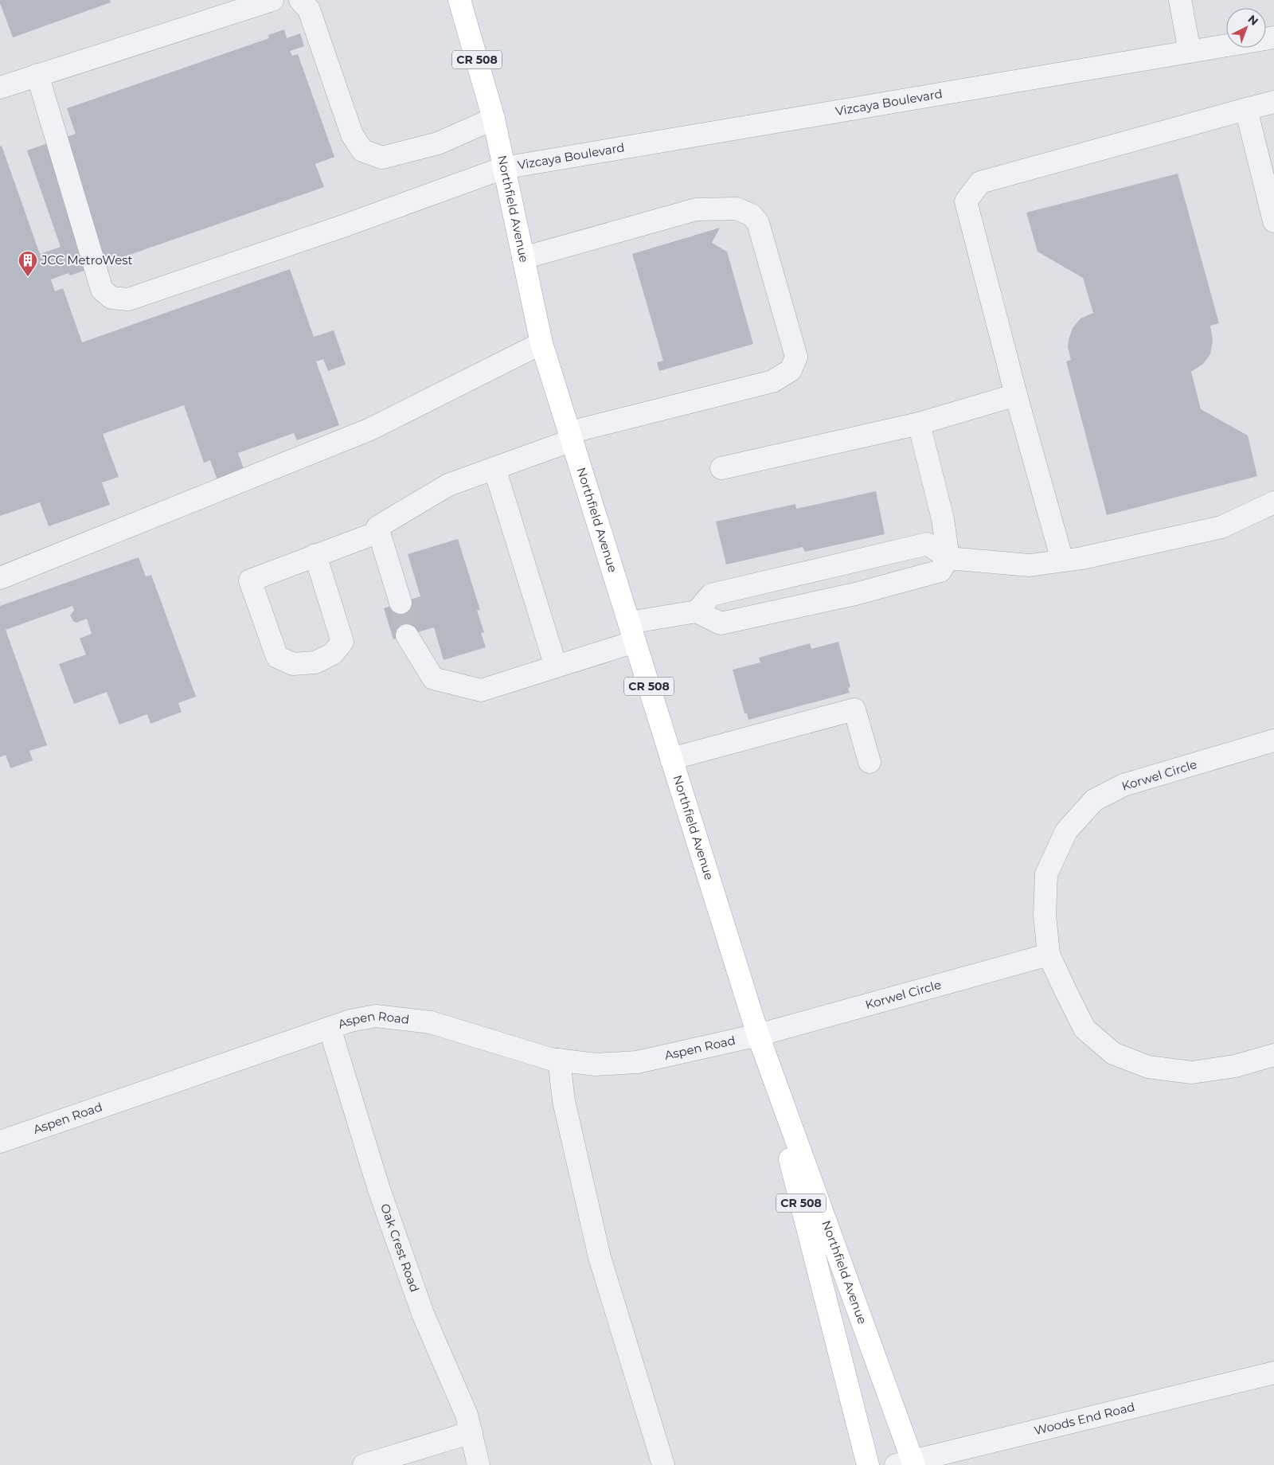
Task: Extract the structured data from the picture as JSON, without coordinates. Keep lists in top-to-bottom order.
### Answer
{
  "streets": {
    "main road": ["CR 508", "Northfield Avenue"],
    "street": [
      "Vizcaya Boulevard",
      "Korwel Circle",
      "Aspen Road",
      "Oak Crest Road",
      "Woods End Road"
    ]
  },
  "crossings": [
    ["Vizcaya Boulevard", "Northfield Avenue"],
    ["Northfield Avenue", "Korwel Circle"],
    ["Northfield Avenue", "Aspen Road"],
    ["Northfield Avenue", "Woods End Road"],
    ["Korwel Circle", "Aspen Road"],
    ["Aspen Road", "Oak Crest Road"]
  ],
  "places": {
    "building": ["JCC MetroWest"]
  },
  "north": "top right"
}
